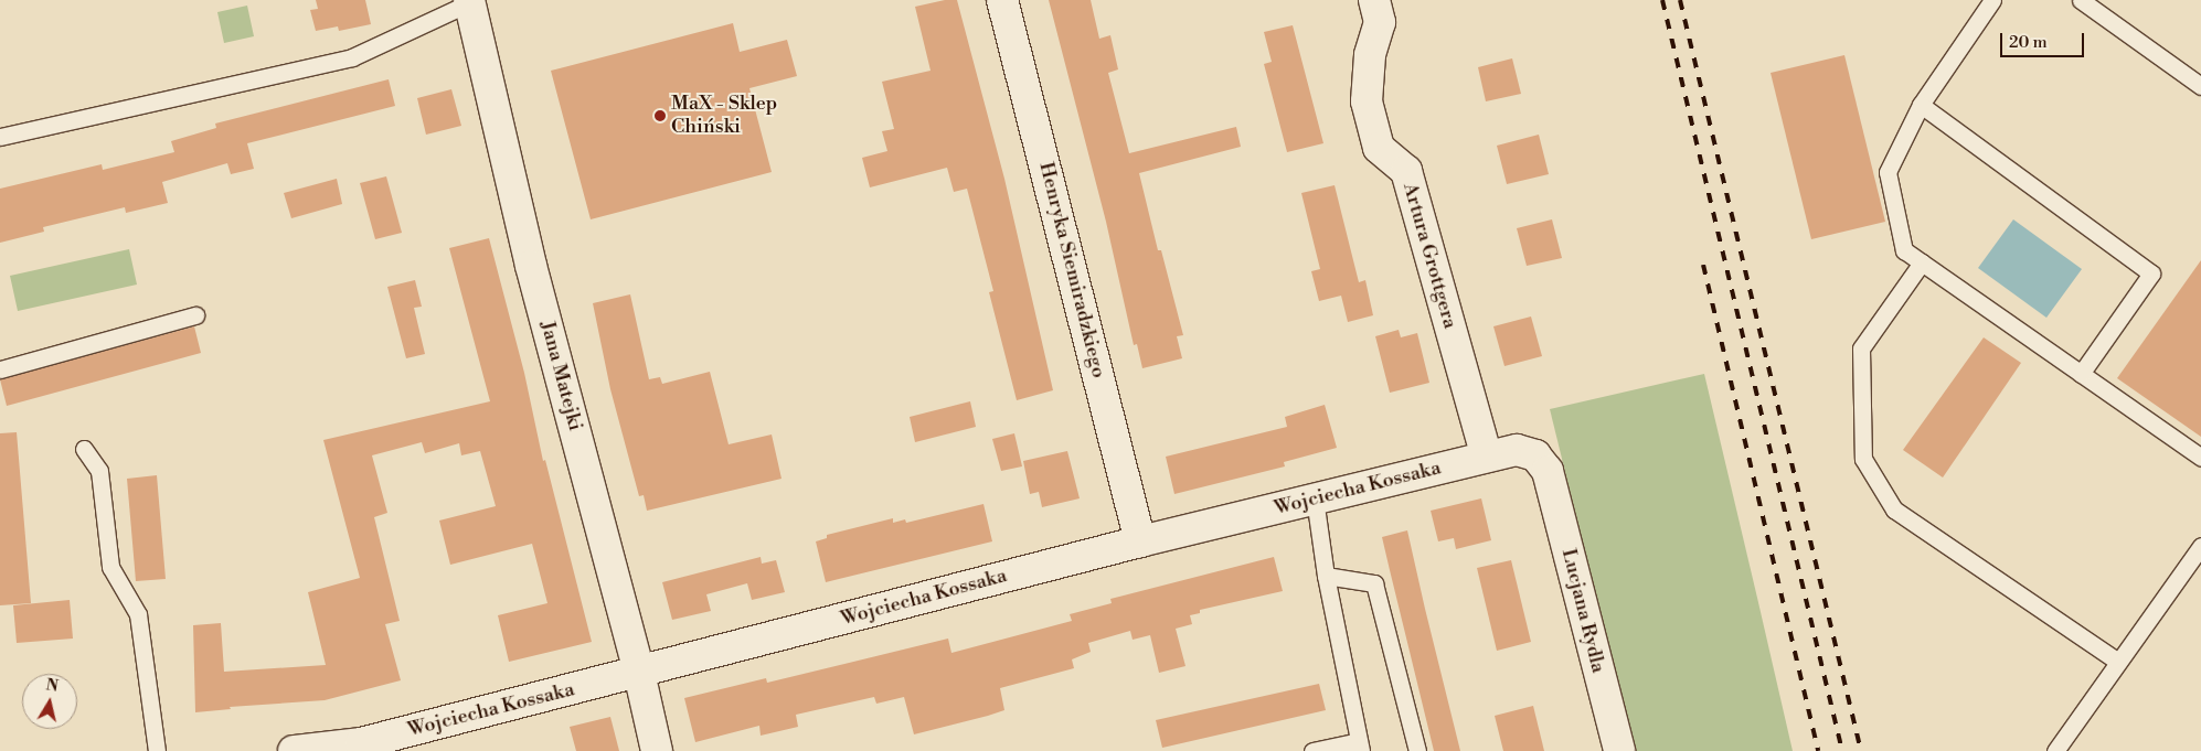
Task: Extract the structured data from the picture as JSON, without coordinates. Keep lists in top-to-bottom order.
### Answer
{
  "streets": {
    "street": [
      "Artura Grottgera",
      "Henryka Siemiradzkiego",
      "Jana Matejki",
      "Wojciecha Kossaka",
      "Lucjana Rydla"
    ]
  },
  "crossings": [
    ["Artura Grottgera", "Wojciecha Kossaka"],
    ["Henryka Siemiradzkiego", "Wojciecha Kossaka"],
    ["Jana Matejki", "Wojciecha Kossaka"],
    ["Wojciecha Kossaka", "Lucjana Rydla"]
  ],
  "places": ["MaX - Sklep Chiński"],
  "scale_bar": "20 m",
  "north": "top"
}
